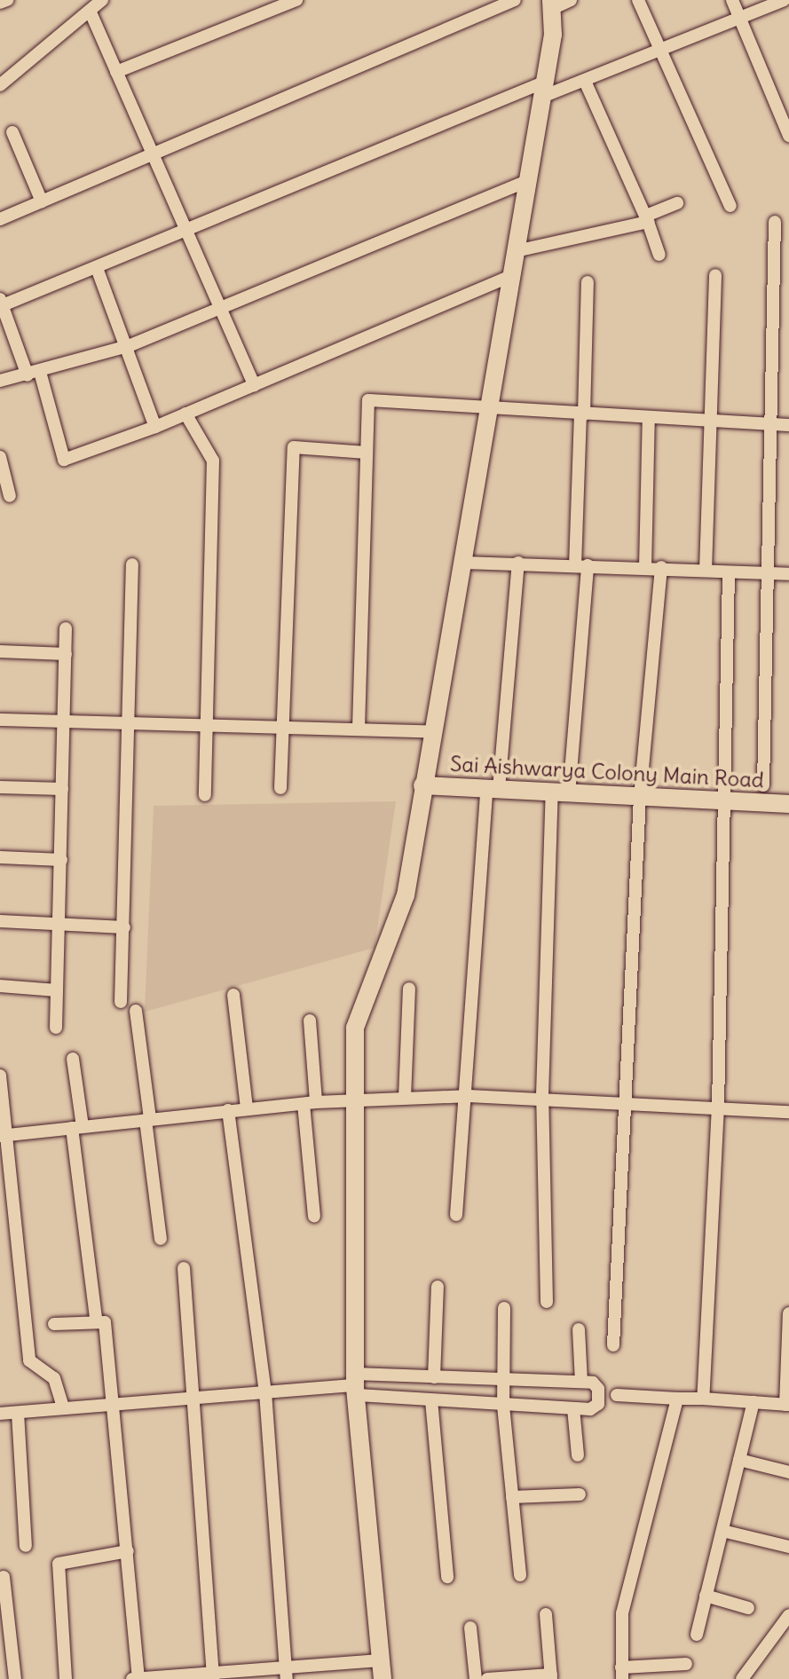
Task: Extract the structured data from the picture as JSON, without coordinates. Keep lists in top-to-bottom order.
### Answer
{
  "streets": {
    "street": ["Sai Aishwarya Colony Main Road"]
  }
}
